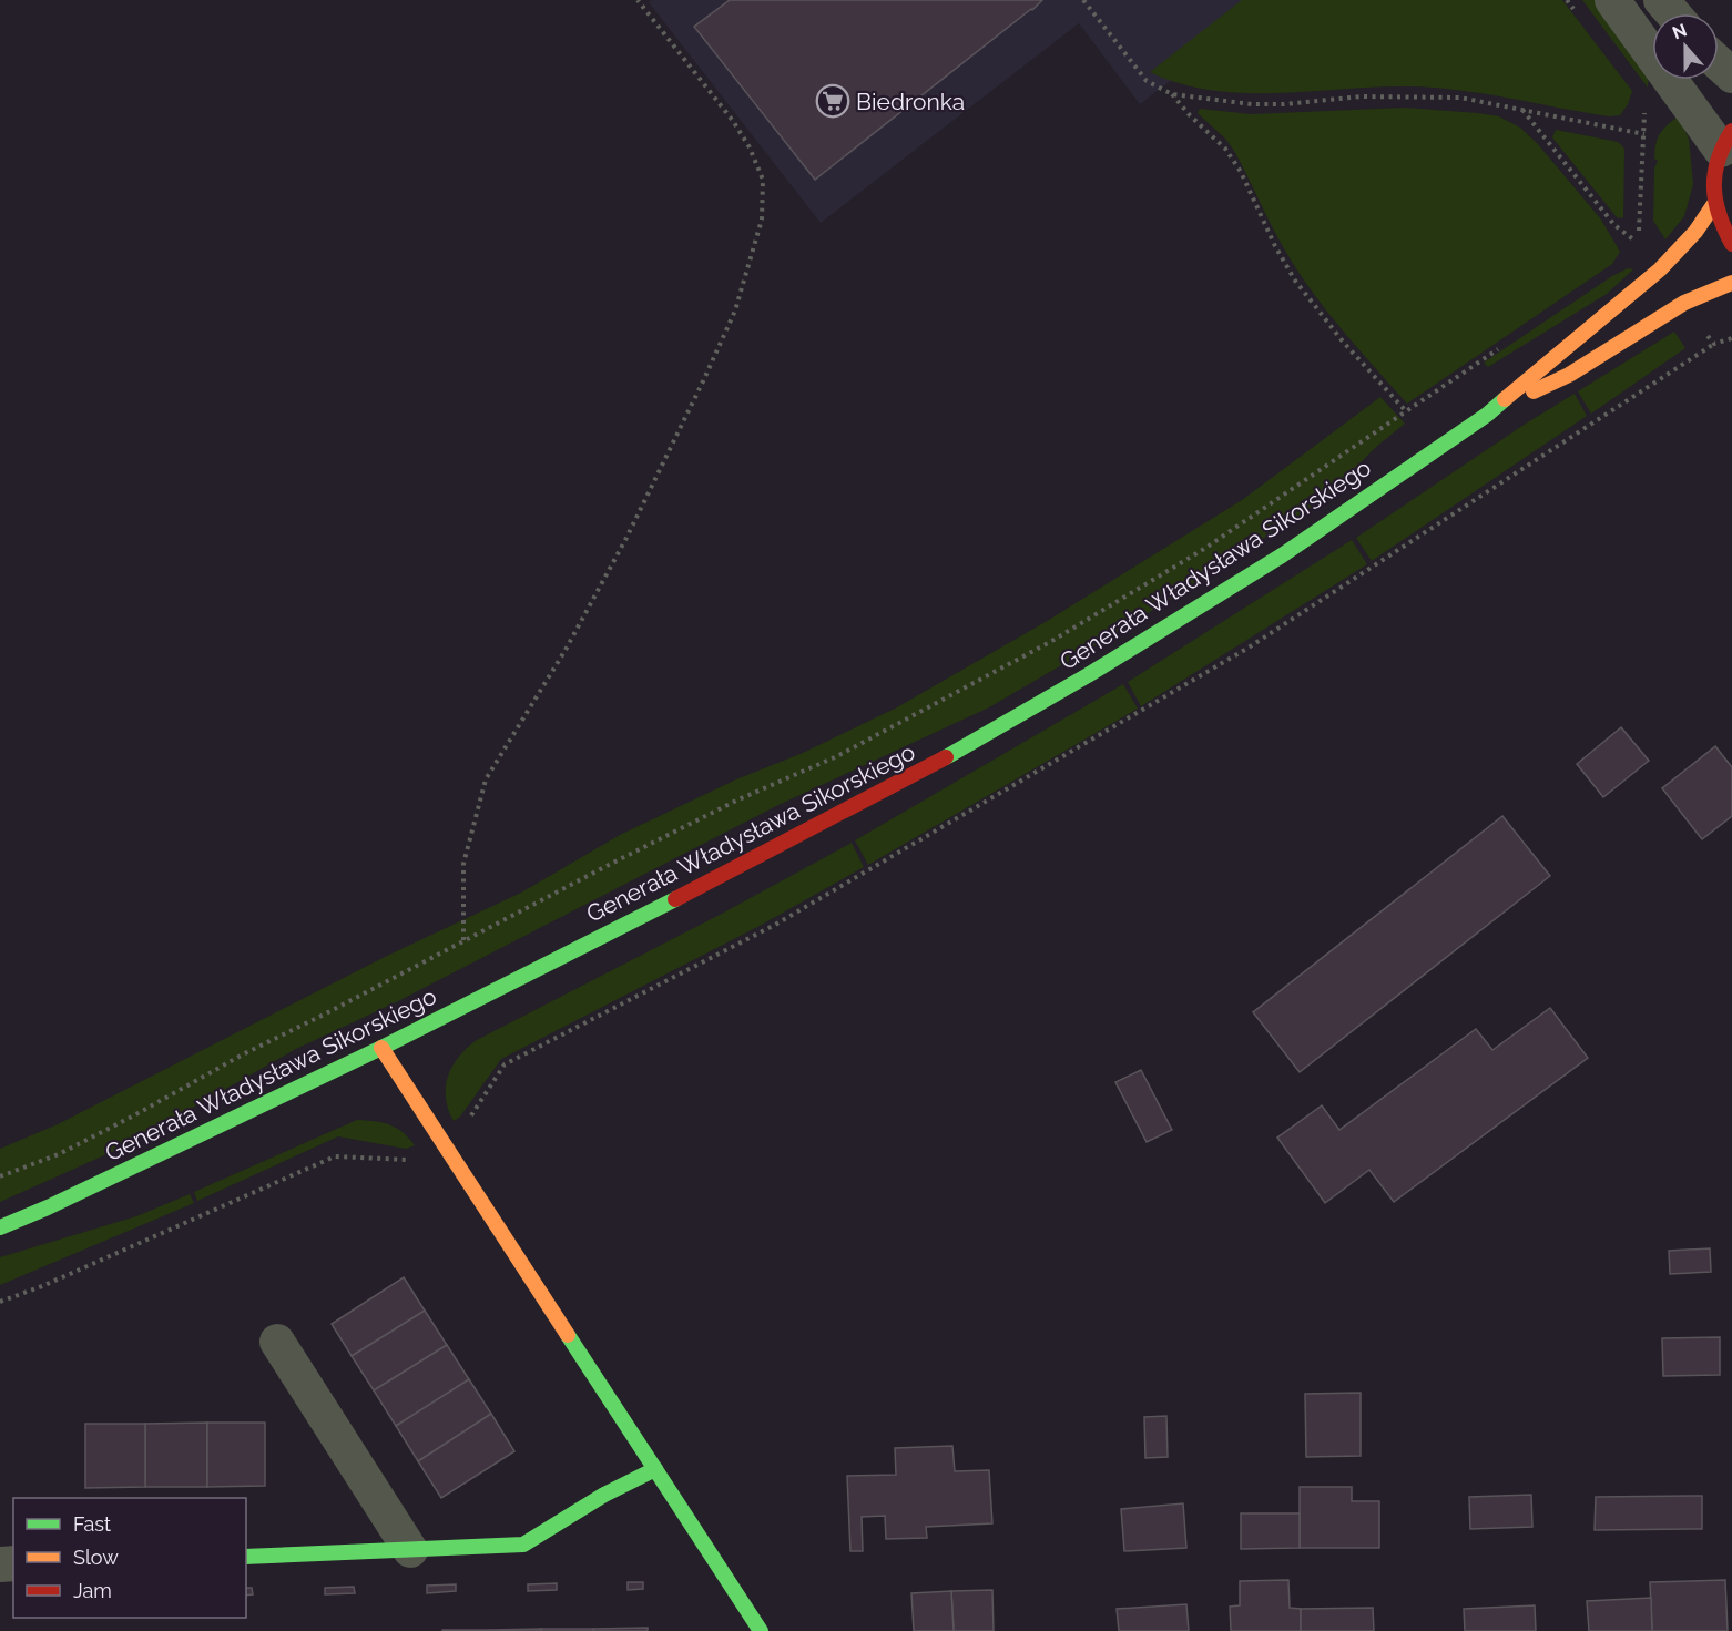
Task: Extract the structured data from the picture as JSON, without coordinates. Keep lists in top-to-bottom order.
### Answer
{
  "streets": {
    "main road": ["Generała Władysława Sikorskiego"]
  },
  "places": {
    "supermarket": ["Biedronka"]
  },
  "legend": ["Fast", "Slow", "Jam"],
  "north": "top"
}
